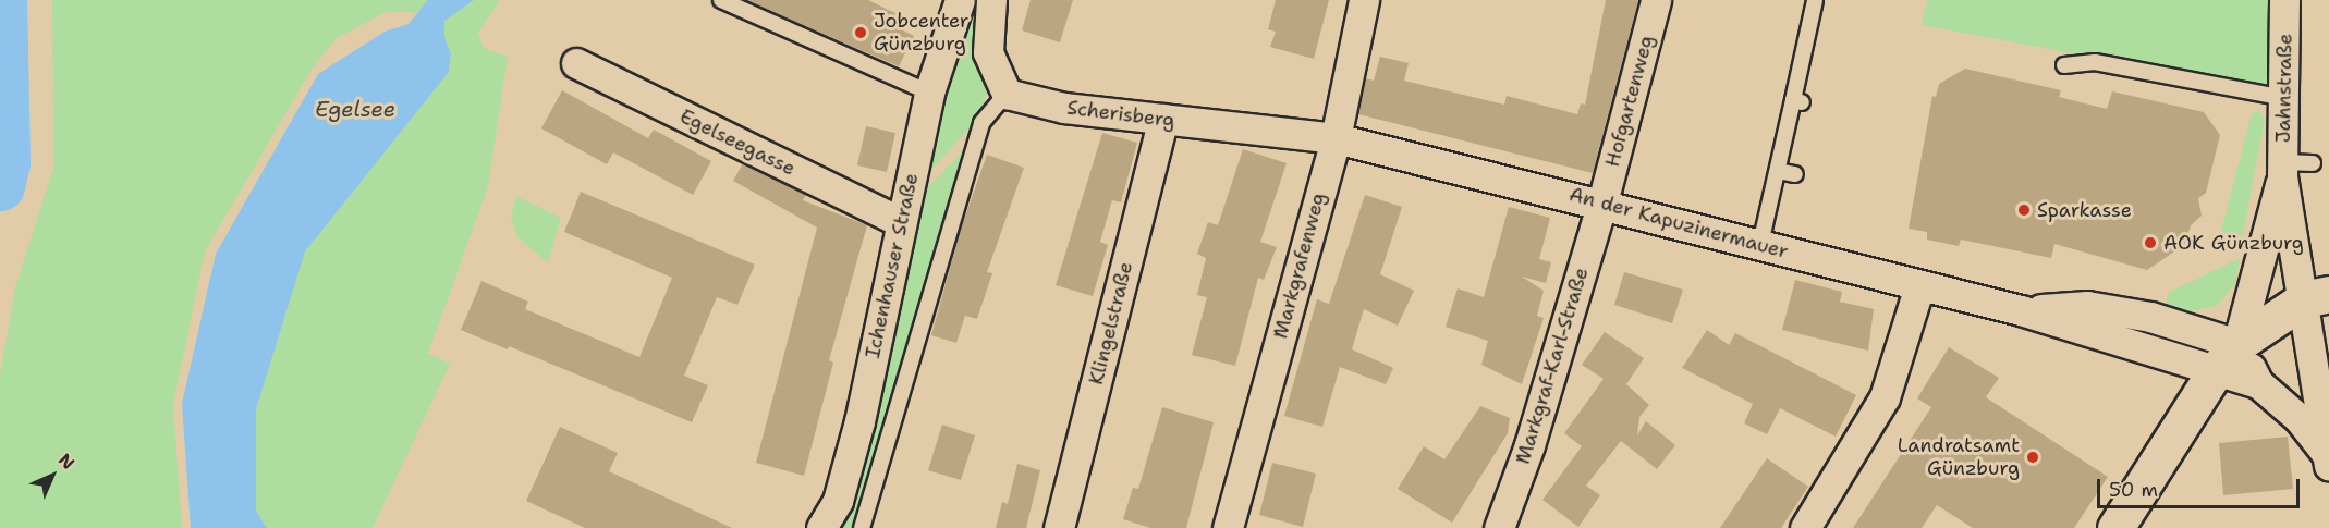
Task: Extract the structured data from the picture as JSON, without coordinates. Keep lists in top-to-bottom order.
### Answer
{
  "streets": {
    "street": [
      "Jahnstraße",
      "Hofgartenweg",
      "Scherisberg",
      "Egelseegasse",
      "An der Kapuzinermauer",
      "Ichenhauser Straße",
      "Markgrafenweg",
      "Klingelstraße",
      "Markgraf-Karl-Straße"
    ]
  },
  "crossings": [
    ["Jahnstraße", "An der Kapuzinermauer"],
    ["Hofgartenweg", "An der Kapuzinermauer"],
    ["Hofgartenweg", "Markgraf-Karl-Straße"],
    ["Scherisberg", "An der Kapuzinermauer"],
    ["Scherisberg", "Markgrafenweg"],
    ["Scherisberg", "Klingelstraße"],
    ["Egelseegasse", "Ichenhauser Straße"],
    ["An der Kapuzinermauer", "Markgrafenweg"],
    ["An der Kapuzinermauer", "Markgraf-Karl-Straße"]
  ],
  "water": ["Egelsee"],
  "places": [
    "Jobcenter Günzburg",
    "Sparkasse",
    "AOK Günzburg",
    "Landratsamt Günzburg"
  ],
  "scale_bar": "50 m",
  "north": "top right"
}
